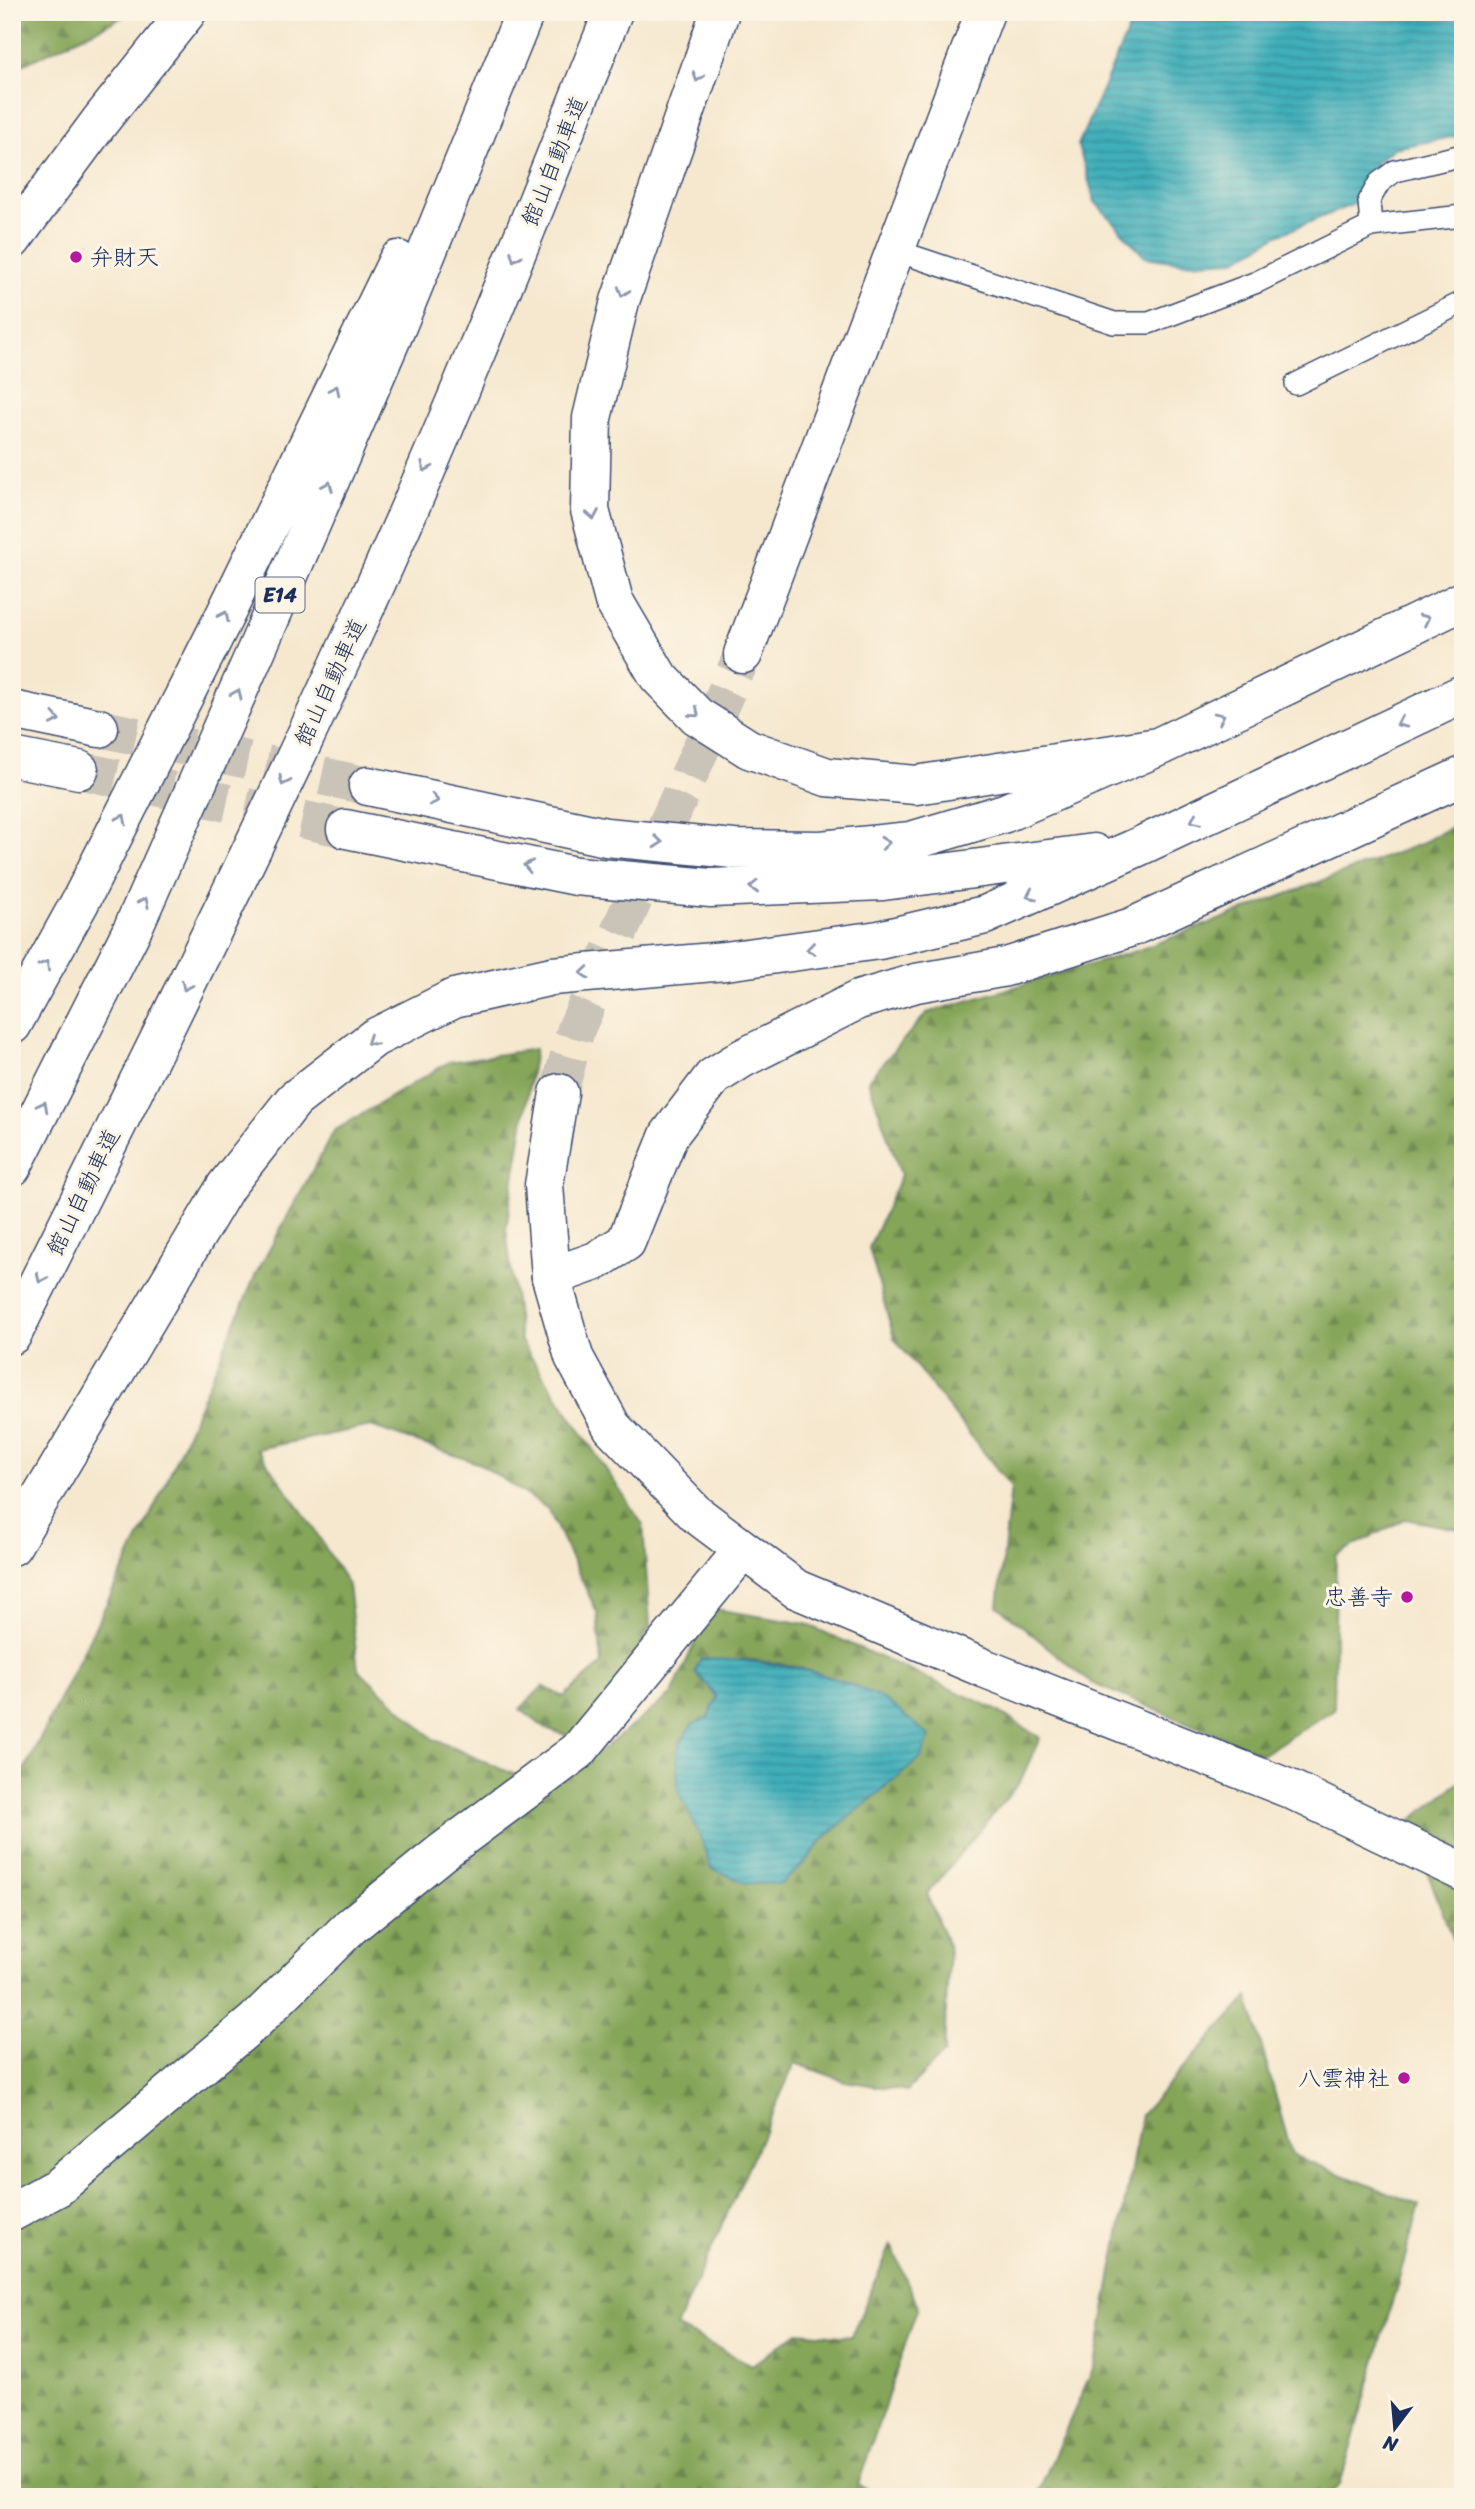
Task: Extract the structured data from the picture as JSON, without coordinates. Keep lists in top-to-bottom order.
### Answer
{
  "streets": {
    "main road": ["館山自動車道", "E14"]
  },
  "places": ["弁財天", "忠善寺", "八雲神社"],
  "north": "bottom"
}
